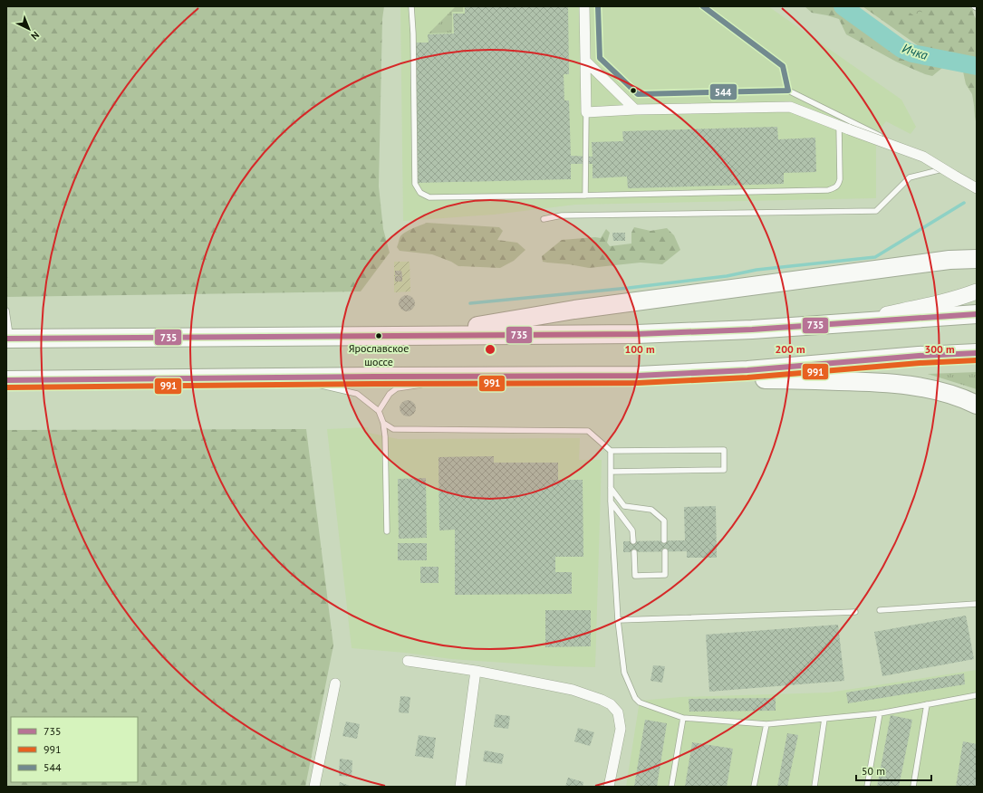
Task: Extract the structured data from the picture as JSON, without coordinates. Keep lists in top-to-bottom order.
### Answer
{
  "water": ["Ичка"],
  "places": ["Ярославское шоссе"],
  "lines": ["transit line 544", "transit line 735", "transit line 991"],
  "legend": ["735", "991", "544"],
  "scale_bar": "50 m",
  "north": "bottom right",
  "rings": ["100 m", "200 m", "300 m"]
}
